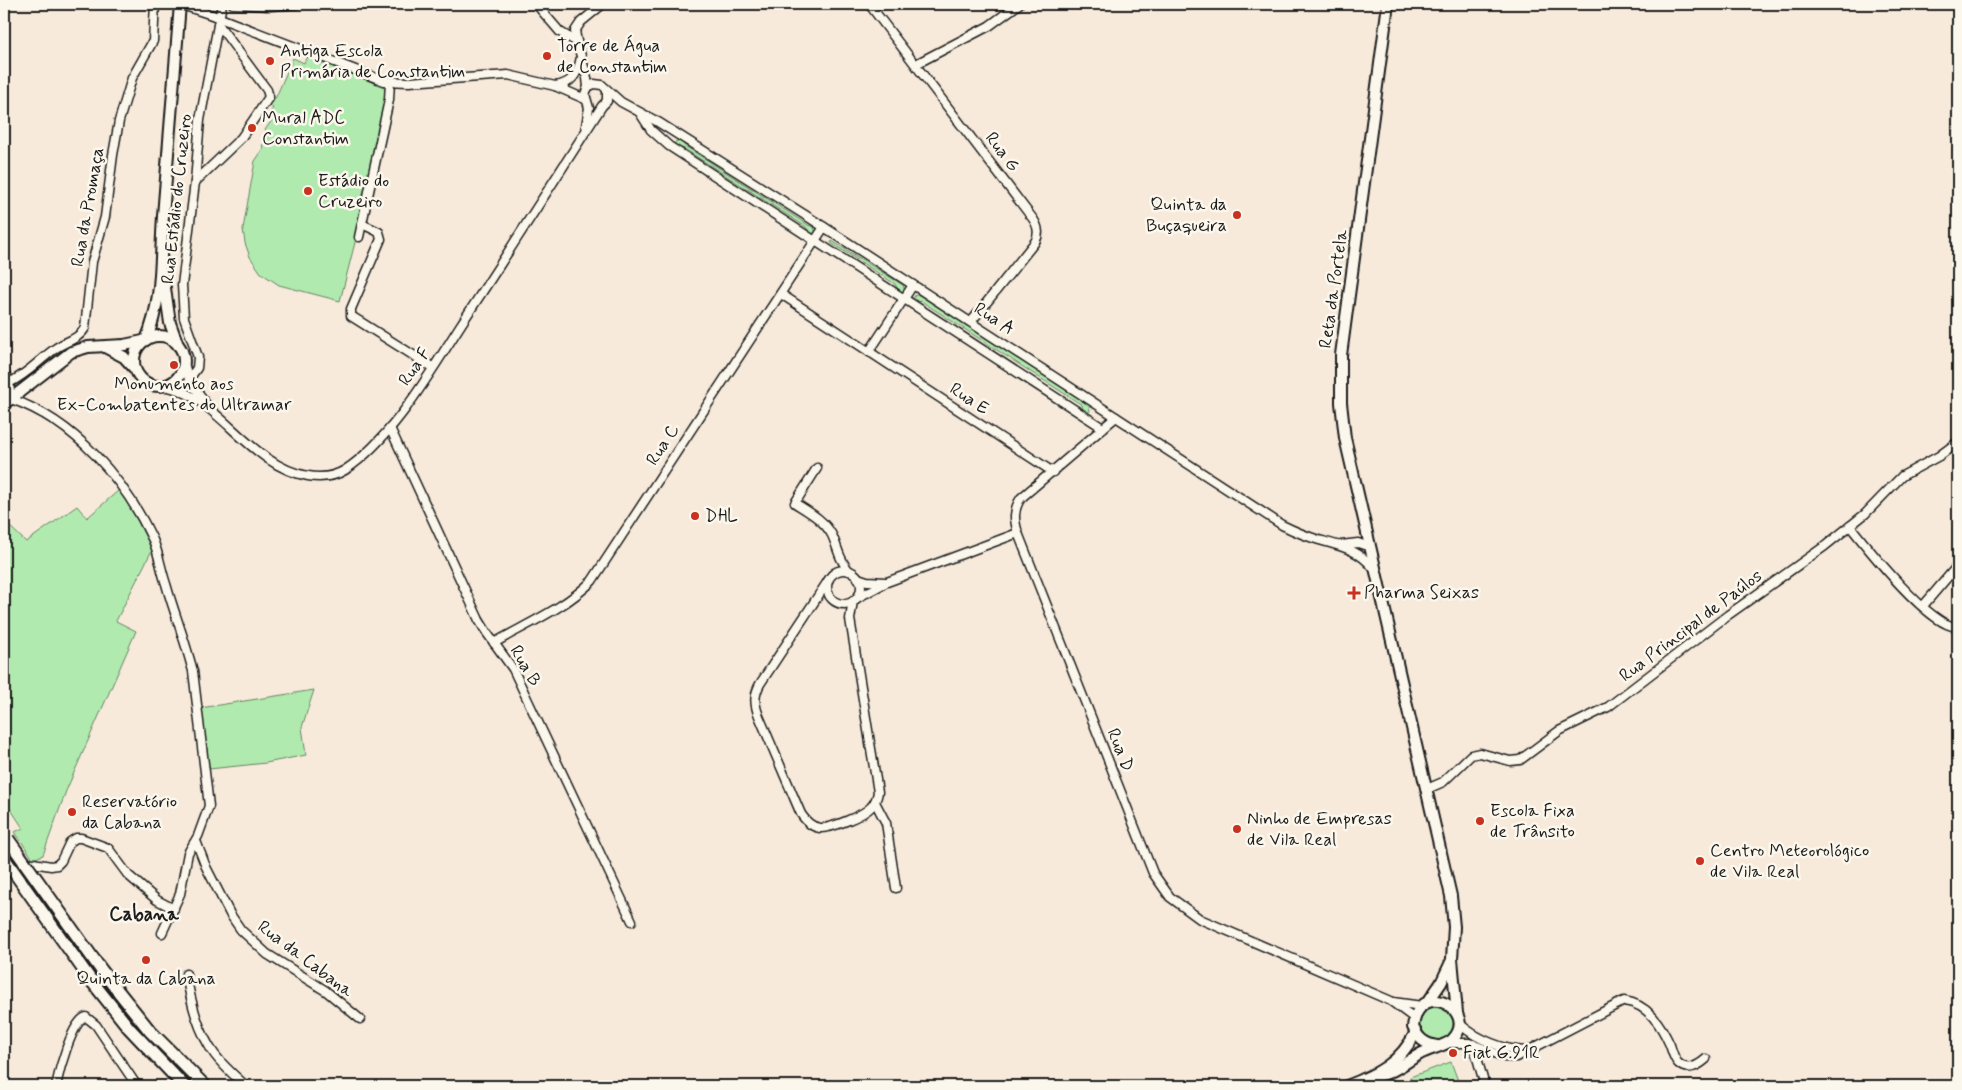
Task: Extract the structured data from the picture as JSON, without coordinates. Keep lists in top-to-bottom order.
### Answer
{
  "streets": {
    "main road": ["Reta da Portela"],
    "street": [
      "Rua G",
      "Rua Estádio do Cruzeiro",
      "Rua da Promaça",
      "Rua A",
      "Rua F",
      "Rua E",
      "Rua C",
      "Rua Principal de Paúlos",
      "Rua B",
      "Rua D",
      "Rua da Cabana"
    ]
  },
  "crossings": [
    ["Rua G", "Rua A"],
    ["Reta da Portela", "Rua Principal de Paúlos"],
    ["Rua A", "Rua C"],
    ["Rua A", "Rua D"],
    ["Rua F", "Rua B"],
    ["Rua E", "Rua C"],
    ["Rua E", "Rua D"],
    ["Rua C", "Rua B"]
  ],
  "districts": ["Cabana"],
  "places": {
    "other": [
      "Torre de Água de Constantim",
      "Antiga Escola Primária de Constantim",
      "Mural ADC Constantim",
      "Estádio do Cruzeiro",
      "Quinta da Buçaqueira",
      "Monumento aos Ex-Combatentes do Ultramar",
      "DHL",
      "Reservatório da Cabana",
      "Escola Fixa de Trânsito",
      "Ninho de Empresas de Vila Real",
      "Centro Meteorológico de Vila Real",
      "Quinta da Cabana",
      "Fiat G.91R"
    ],
    "health": ["Pharma Seixas"]
  }
}
